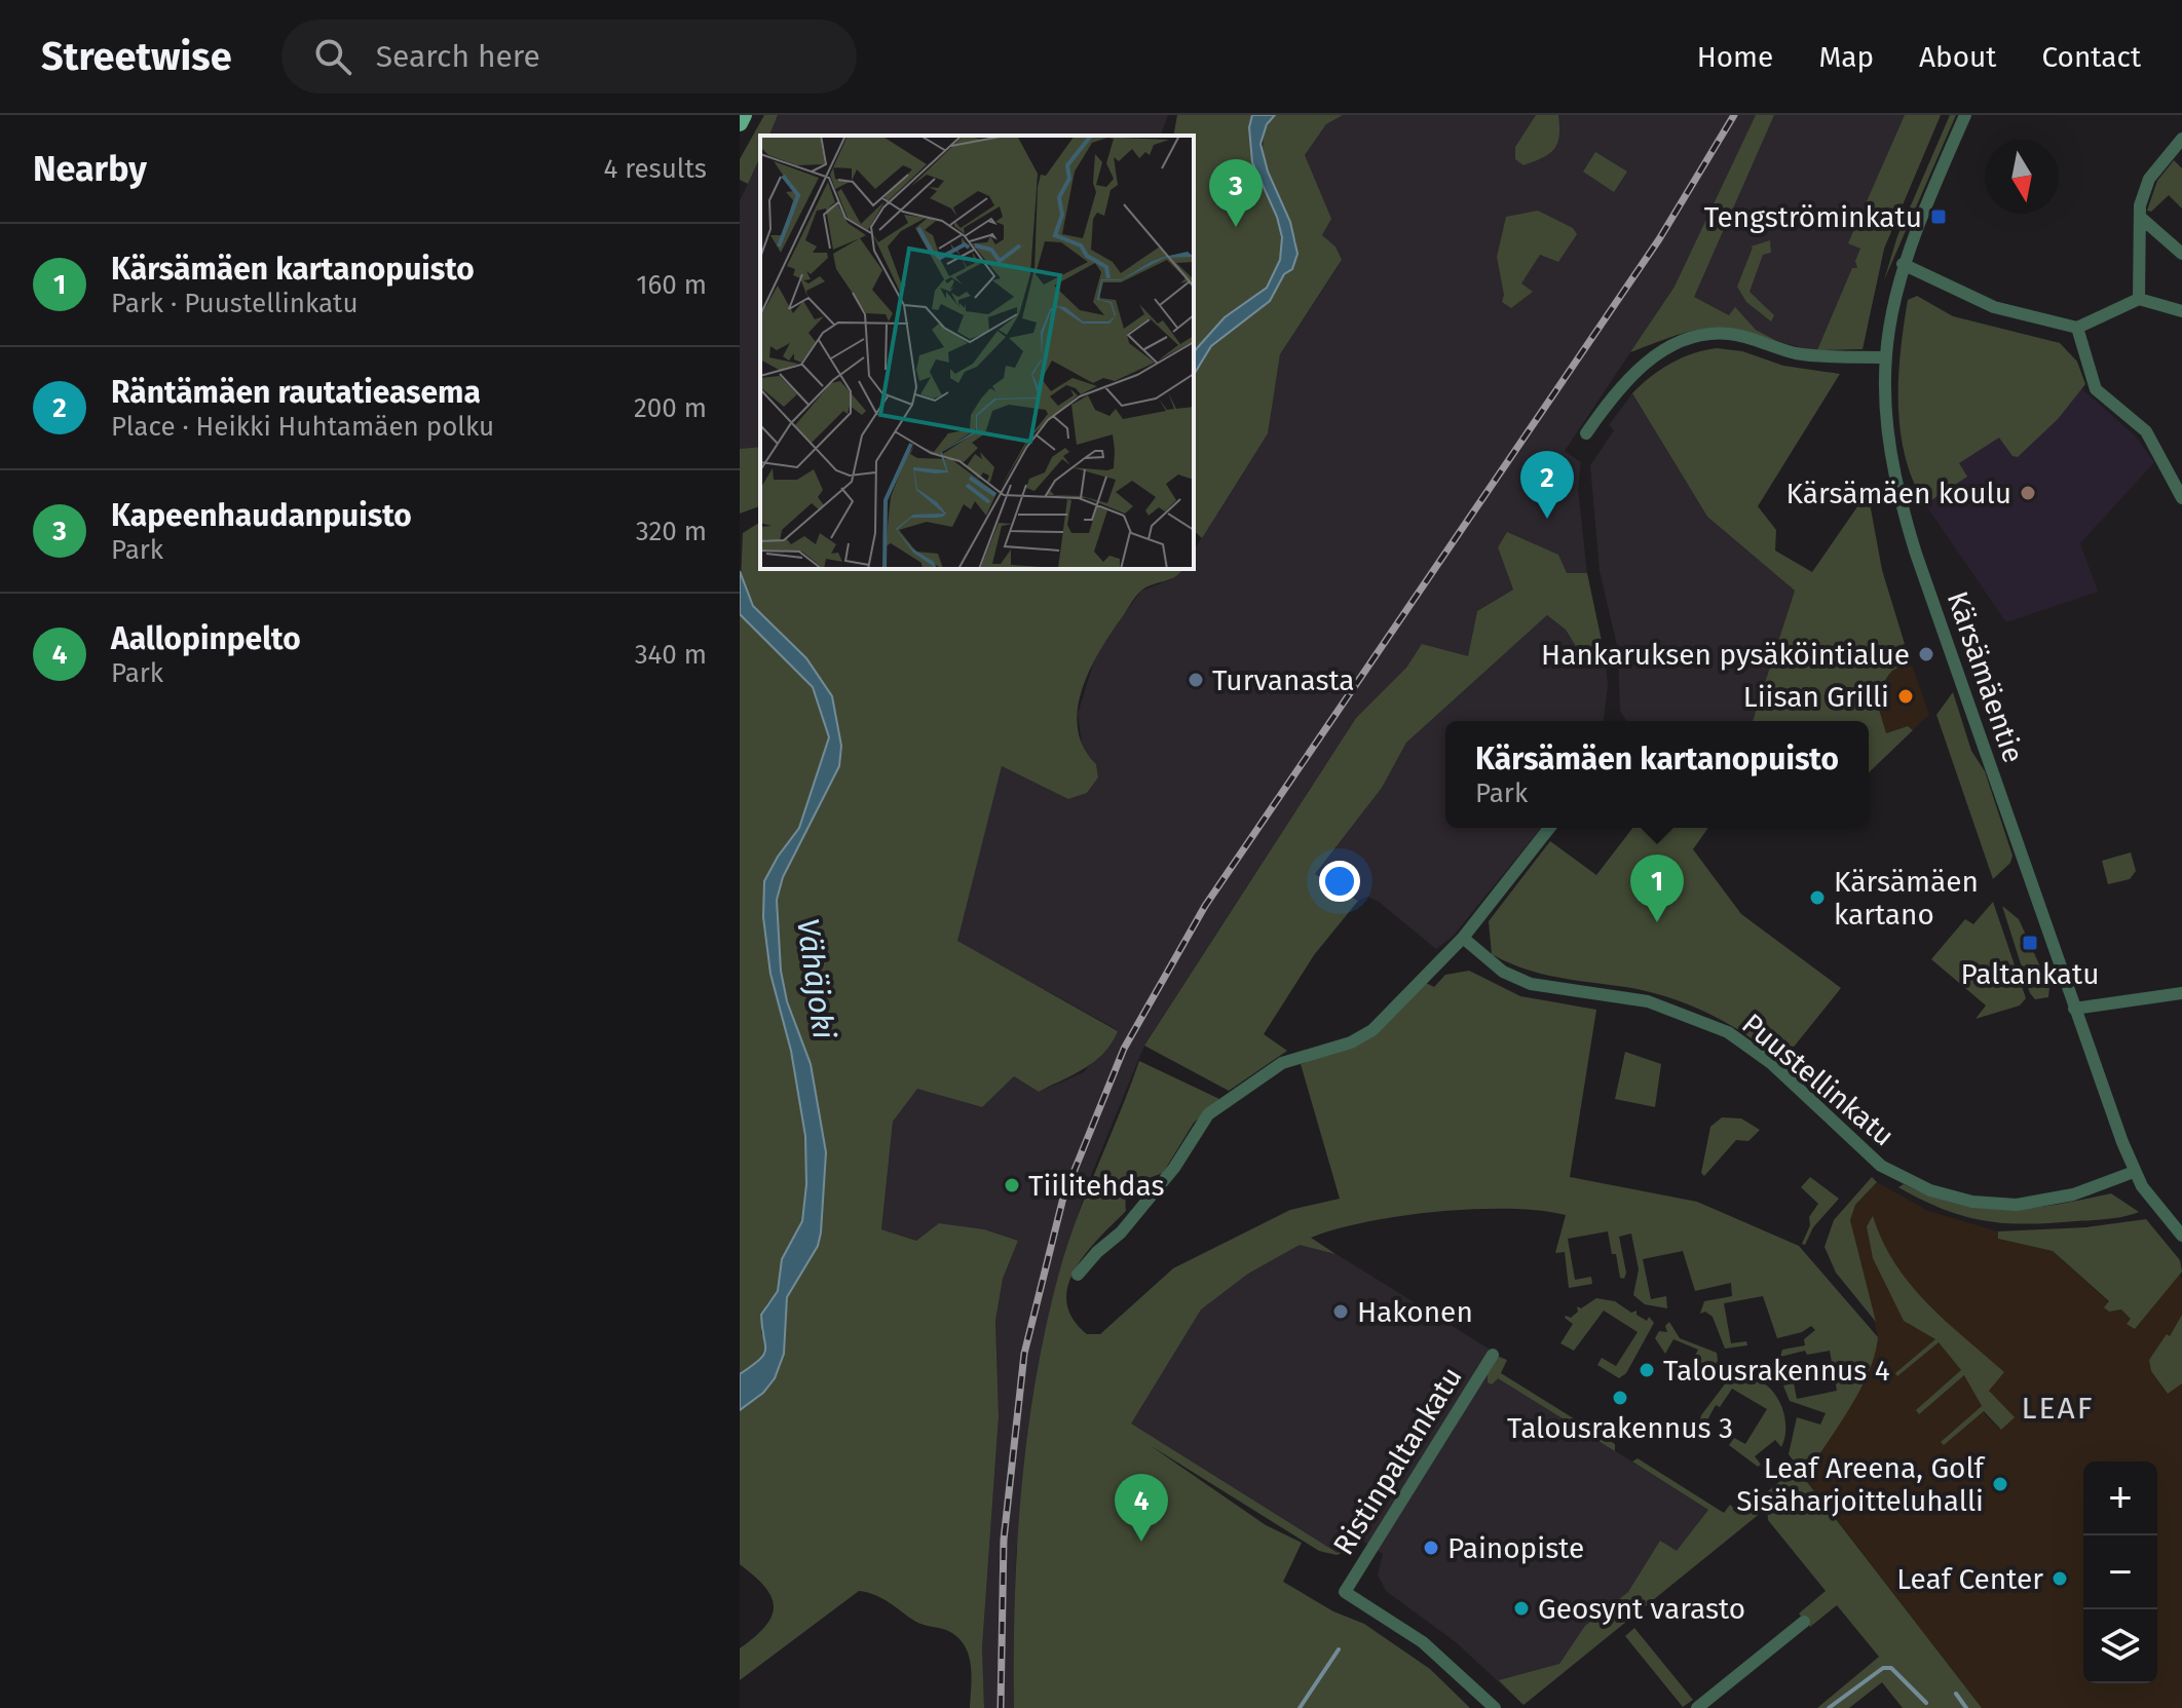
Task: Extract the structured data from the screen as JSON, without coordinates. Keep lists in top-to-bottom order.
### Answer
{
  "streets": {
    "street": ["Kärsämäentie", "Puustellinkatu", "Ristinpaltankatu"]
  },
  "crossings": [
    ["Kärsämäentie", "Puustellinkatu"]
  ],
  "districts": ["LEAF"],
  "water": ["Vähäjoki"],
  "places": {
    "transit": ["Tengströminkatu", "Paltankatu"],
    "other": [
      "Kärsämäen koulu",
      "Hankaruksen pysäköintialue",
      "Turvanasta",
      "Liisan Grilli",
      "Kärsämäen kartano",
      "Tiilitehdas",
      "Hakonen",
      "Talousrakennus 4",
      "Talousrakennus 3",
      "Leaf Areena, Golf Sisäharjoitteluhalli",
      "Painopiste",
      "Leaf Center",
      "Geosynt varasto"
    ]
  },
  "north": "bottom",
  "page": {
    "header": "Streetwise",
    "search": "Search here",
    "nav": [
      "Home",
      "Map",
      "About",
      "Contact"
    ],
    "heading": ["Nearby", "4 results"],
    "pins": [
      "3",
      "2",
      "1",
      "4"
    ],
    "list": [
      {
        "mark": "1",
        "name": "Kärsämäen kartanopuisto",
        "note": "Park · Puustellinkatu",
        "value": "160 m"
      },
      {
        "mark": "2",
        "name": "Räntämäen rautatieasema",
        "note": "Place · Heikki Huhtamäen polku",
        "value": "200 m"
      },
      {
        "mark": "3",
        "name": "Kapeenhaudanpuisto",
        "note": "Park",
        "value": "320 m"
      },
      {
        "mark": "4",
        "name": "Aallopinpelto",
        "note": "Park",
        "value": "340 m"
      }
    ],
    "popup": ["Kärsämäen kartanopuisto", "Park"],
    "map_buttons": ["+", "−"]
  }
}
